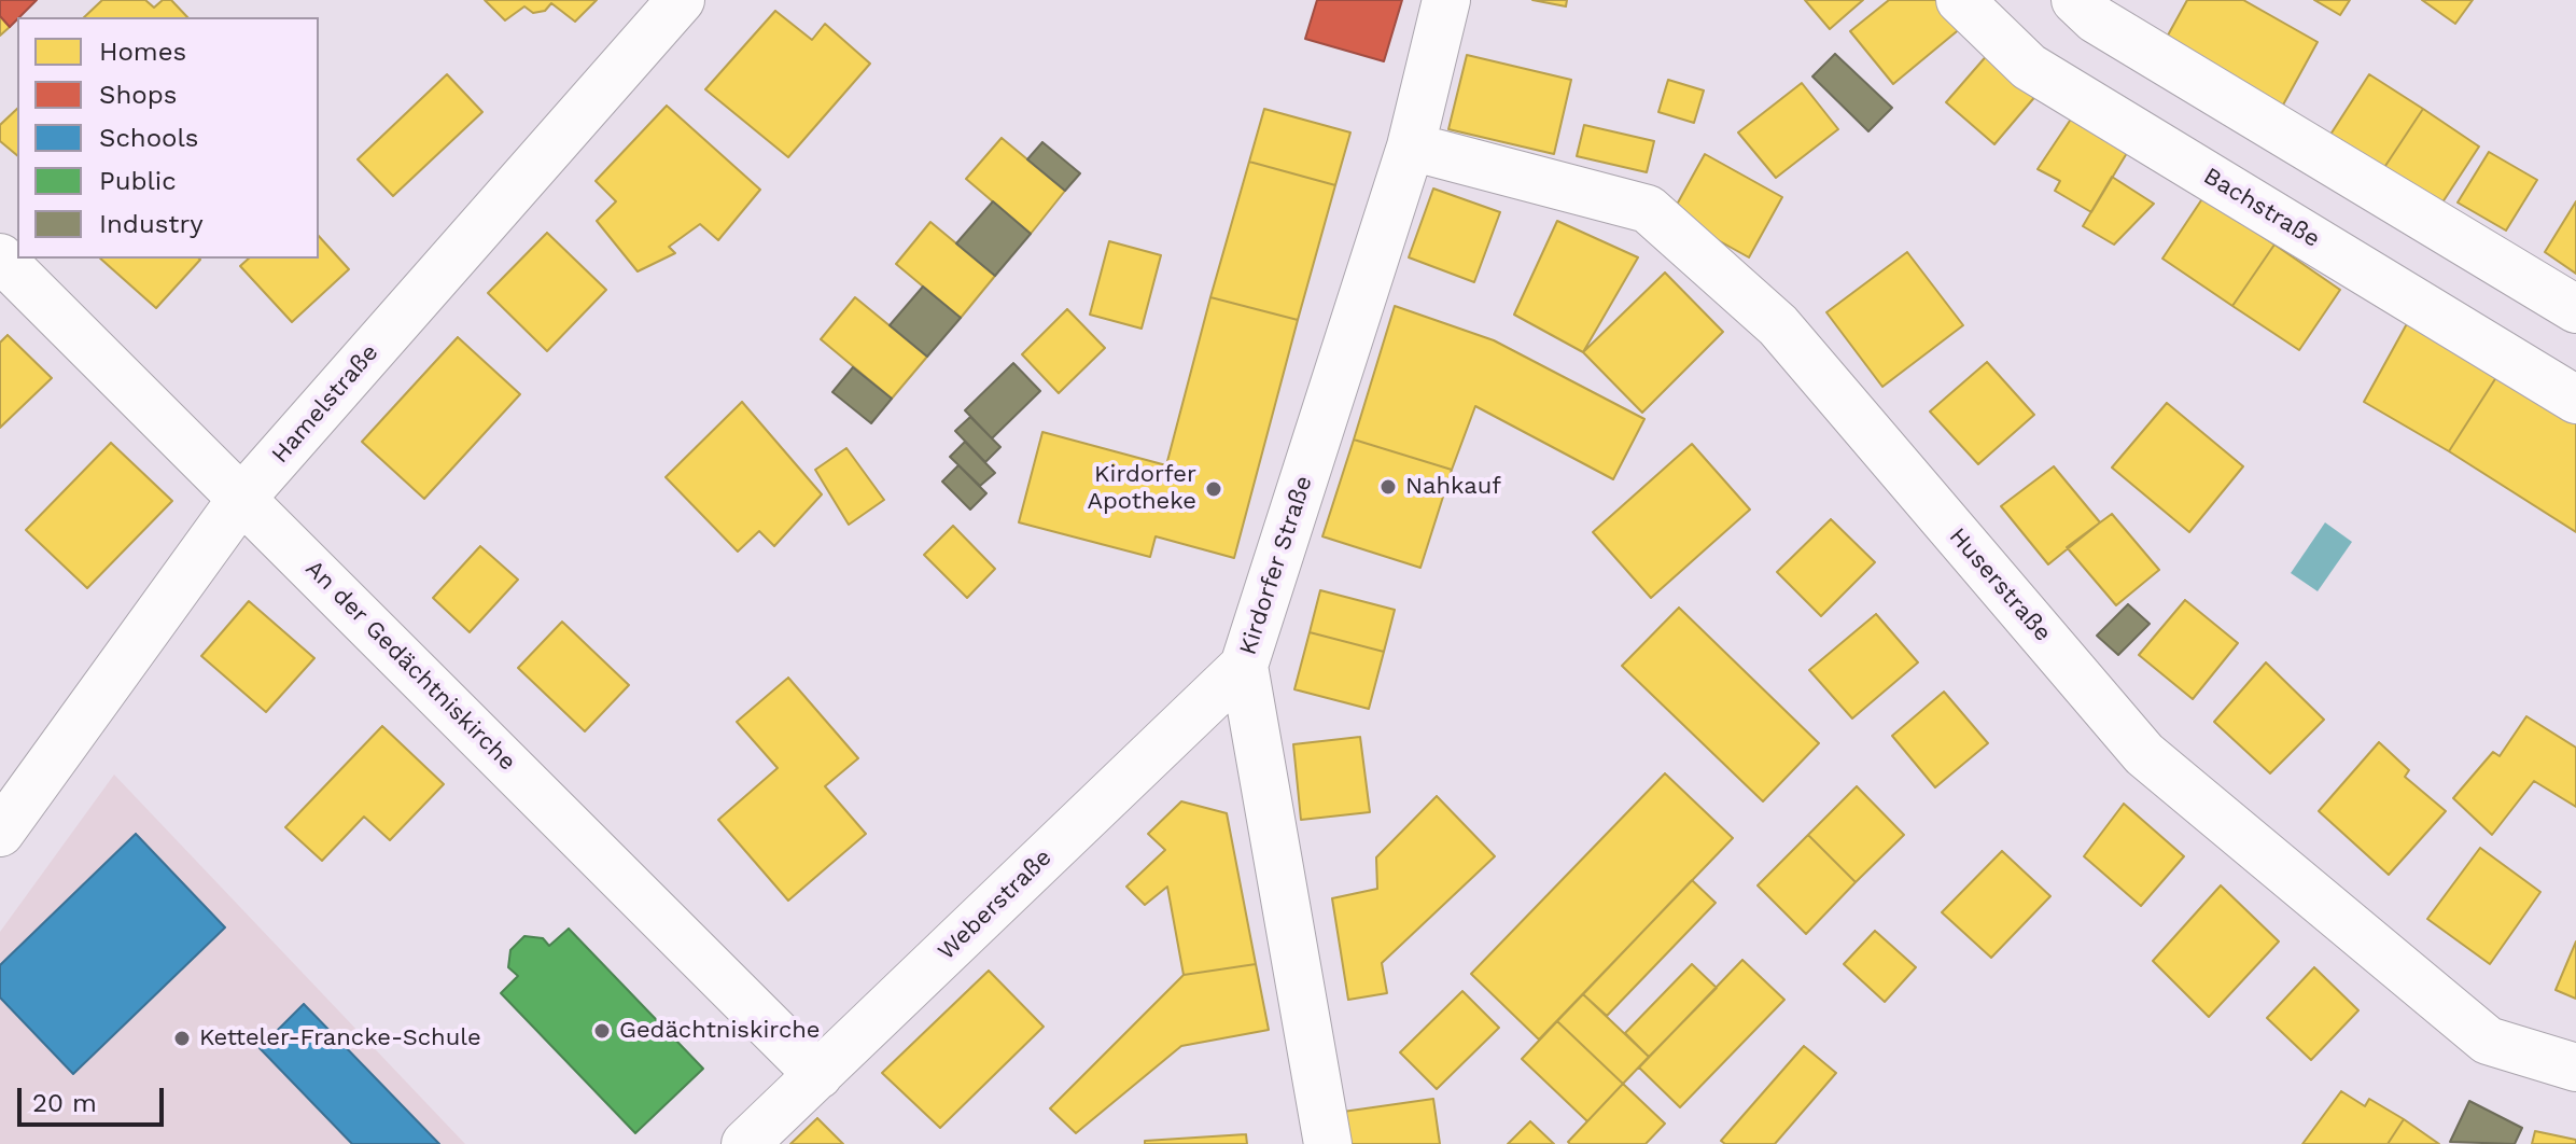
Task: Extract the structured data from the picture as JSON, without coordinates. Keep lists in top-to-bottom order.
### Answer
{
  "streets": {
    "street": [
      "Bachstraße",
      "Hamelstraße",
      "Kirdorfer Straße",
      "Huserstraße",
      "An der Gedächtniskirche",
      "Weberstraße"
    ]
  },
  "crossings": [
    ["Hamelstraße", "An der Gedächtniskirche"],
    ["Kirdorfer Straße", "Huserstraße"],
    ["Kirdorfer Straße", "Weberstraße"],
    ["An der Gedächtniskirche", "Weberstraße"]
  ],
  "places": [
    "Nahkauf",
    "Kirdorfer Apotheke",
    "Gedächtniskirche",
    "Ketteler-Francke-Schule"
  ],
  "legend": [
    "Homes",
    "Shops",
    "Schools",
    "Public",
    "Industry"
  ],
  "scale_bar": "20 m"
}
